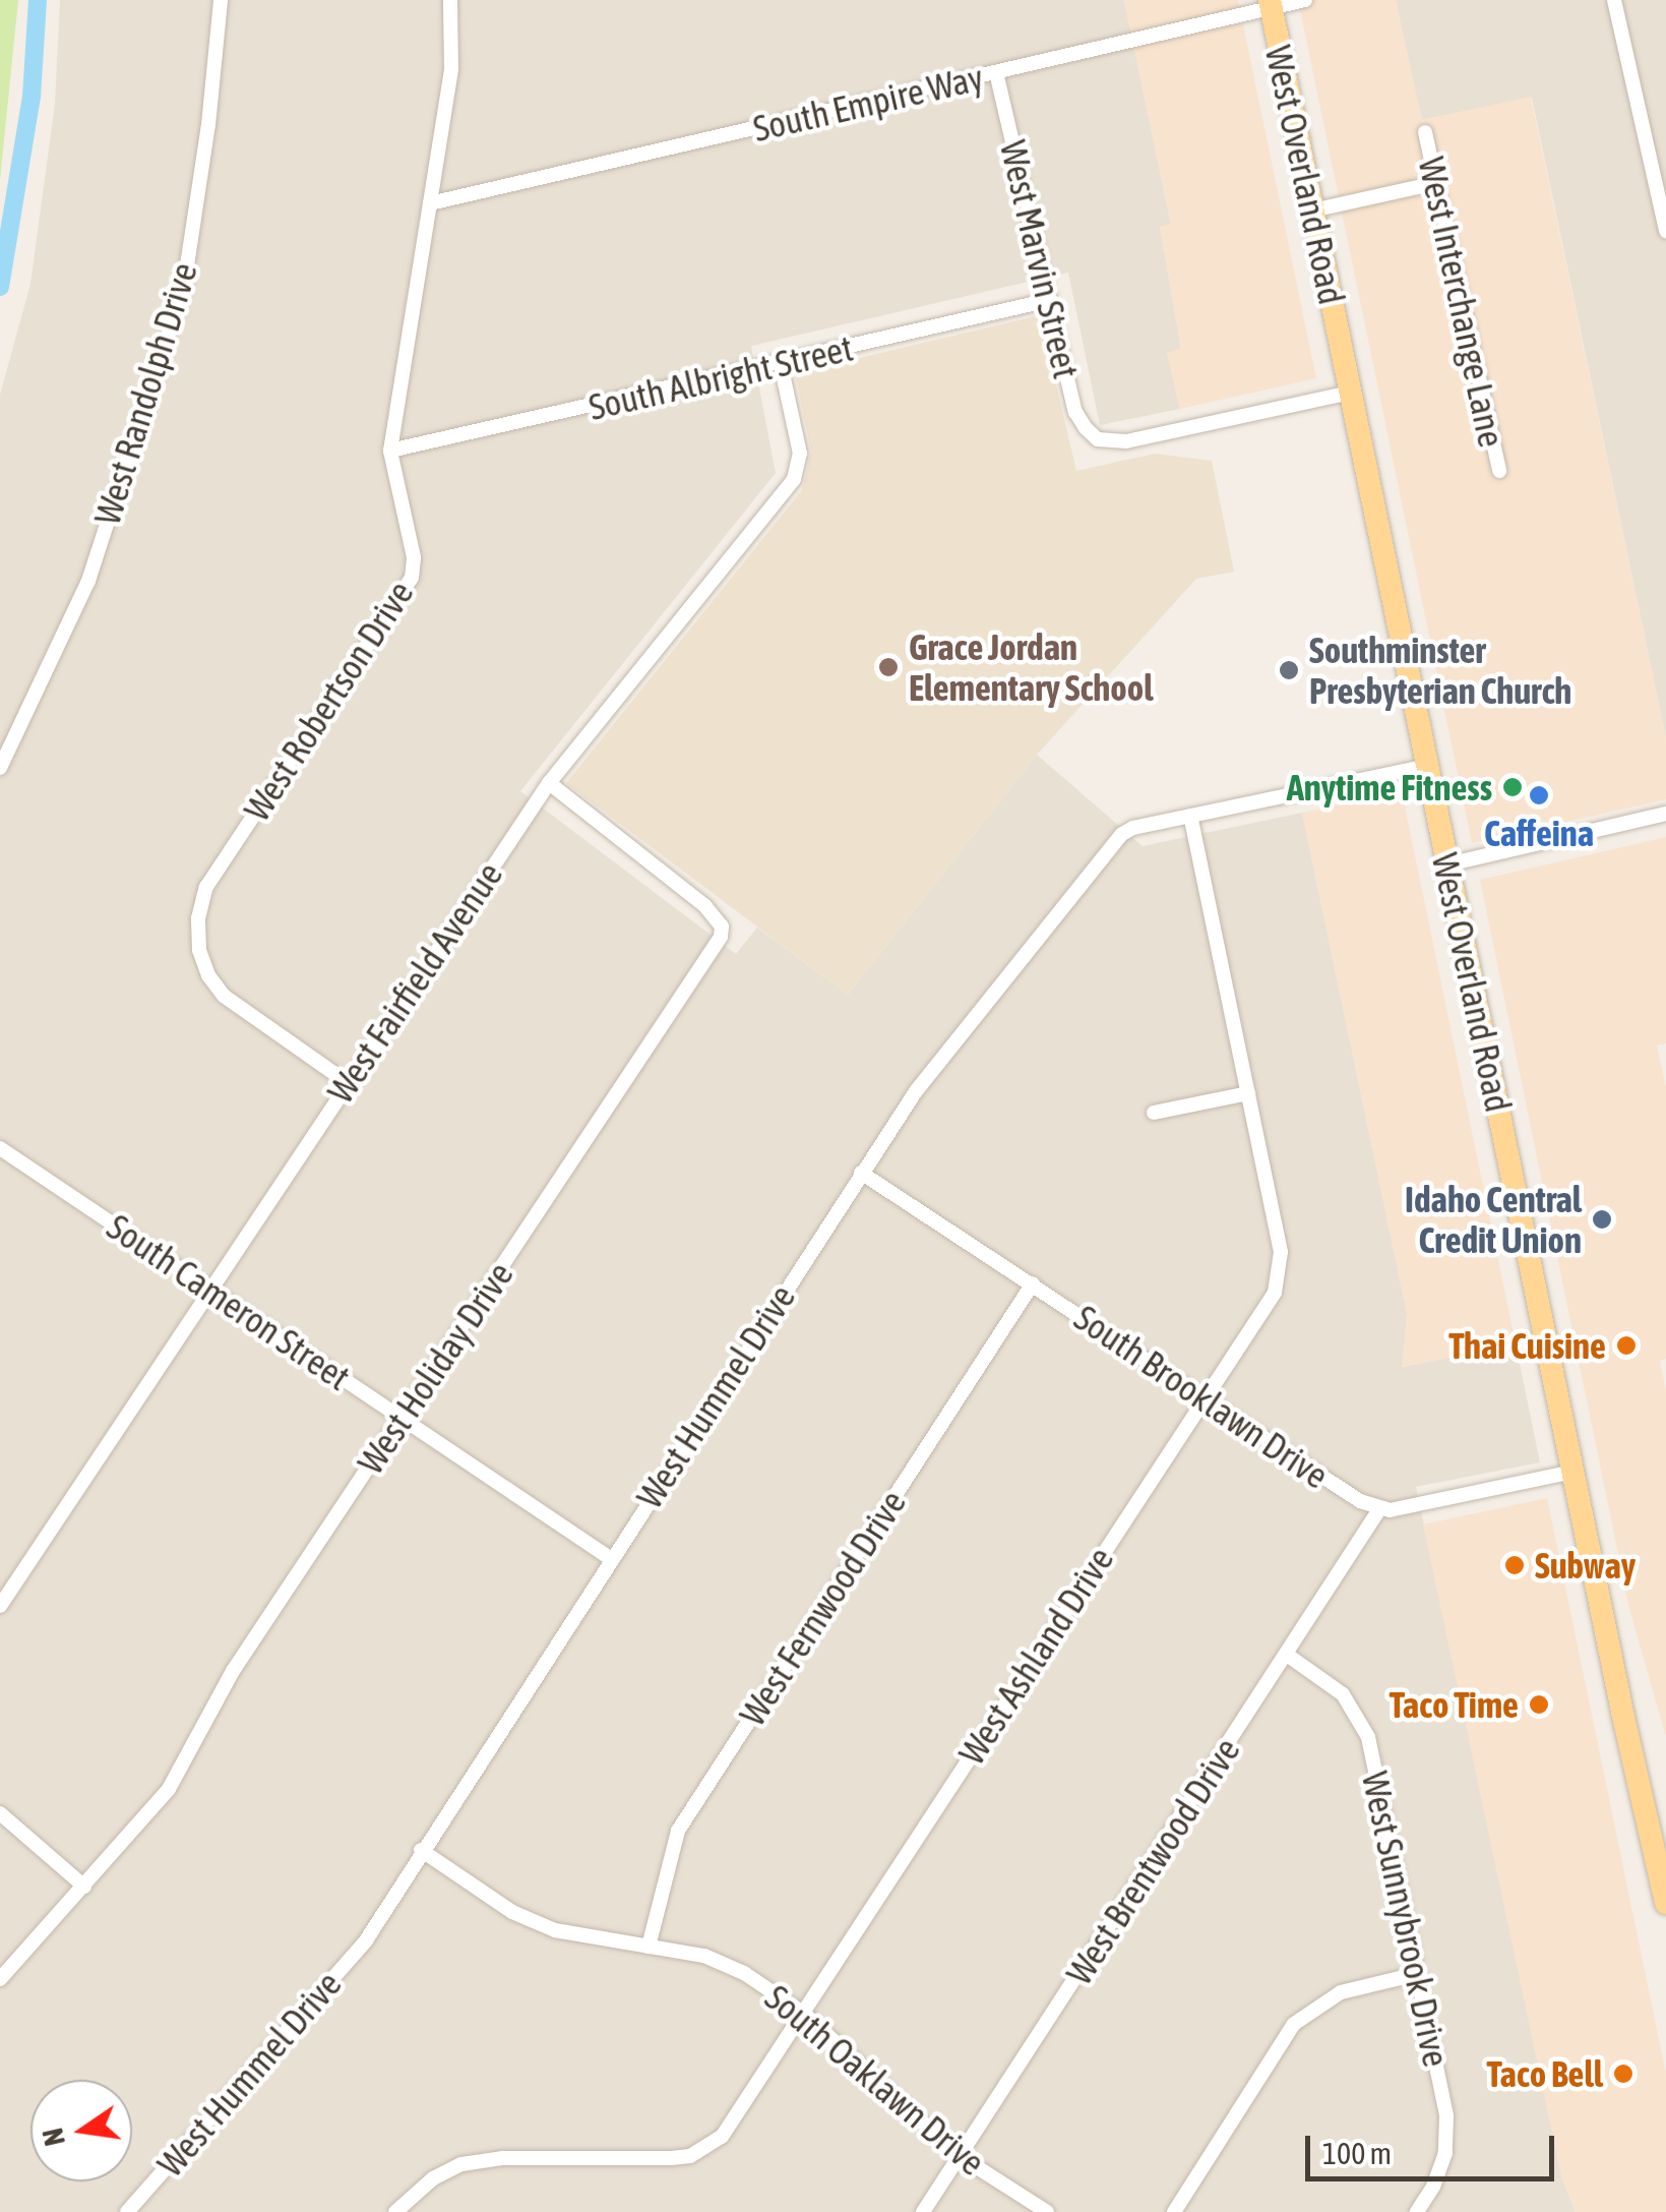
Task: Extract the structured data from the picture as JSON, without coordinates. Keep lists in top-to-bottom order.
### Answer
{
  "streets": {
    "main road": ["West Overland Road"],
    "street": [
      "South Empire Way",
      "West Marvin Street",
      "West Interchange Lane",
      "South Albright Street",
      "West Randolph Drive",
      "West Robertson Drive",
      "West Fairfield Avenue",
      "South Cameron Street",
      "West Holiday Drive",
      "West Hummel Drive",
      "South Brooklawn Drive",
      "West Fernwood Drive",
      "West Ashland Drive",
      "West Brentwood Drive",
      "West Sunnybrook Drive",
      "South Oaklawn Drive"
    ]
  },
  "crossings": [
    ["South Empire Way", "West Overland Road"],
    ["South Empire Way", "West Marvin Street"],
    ["South Empire Way", "West Robertson Drive"],
    ["West Overland Road", "West Marvin Street"],
    ["West Overland Road", "West Hummel Drive"],
    ["West Marvin Street", "South Albright Street"],
    ["South Albright Street", "West Robertson Drive"],
    ["South Albright Street", "West Fairfield Avenue"],
    ["West Robertson Drive", "West Fairfield Avenue"],
    ["West Fairfield Avenue", "South Cameron Street"],
    ["West Fairfield Avenue", "West Holiday Drive"],
    ["South Cameron Street", "West Holiday Drive"],
    ["South Cameron Street", "West Hummel Drive"],
    ["West Hummel Drive", "South Brooklawn Drive"],
    ["West Hummel Drive", "West Ashland Drive"],
    ["West Hummel Drive", "South Oaklawn Drive"],
    ["South Brooklawn Drive", "West Fernwood Drive"],
    ["South Brooklawn Drive", "West Ashland Drive"],
    ["South Brooklawn Drive", "West Brentwood Drive"],
    ["West Fernwood Drive", "South Oaklawn Drive"],
    ["West Ashland Drive", "South Oaklawn Drive"],
    ["West Brentwood Drive", "West Sunnybrook Drive"],
    ["West Brentwood Drive", "South Oaklawn Drive"]
  ],
  "places": [
    "Grace Jordan Elementary School",
    "Southminster Presbyterian Church",
    "Anytime Fitness",
    "Caffeina",
    "Idaho Central Credit Union",
    "Thai Cuisine",
    "Subway",
    "Taco Time",
    "Taco Bell"
  ],
  "scale_bar": "100 m",
  "north": "left"
}
